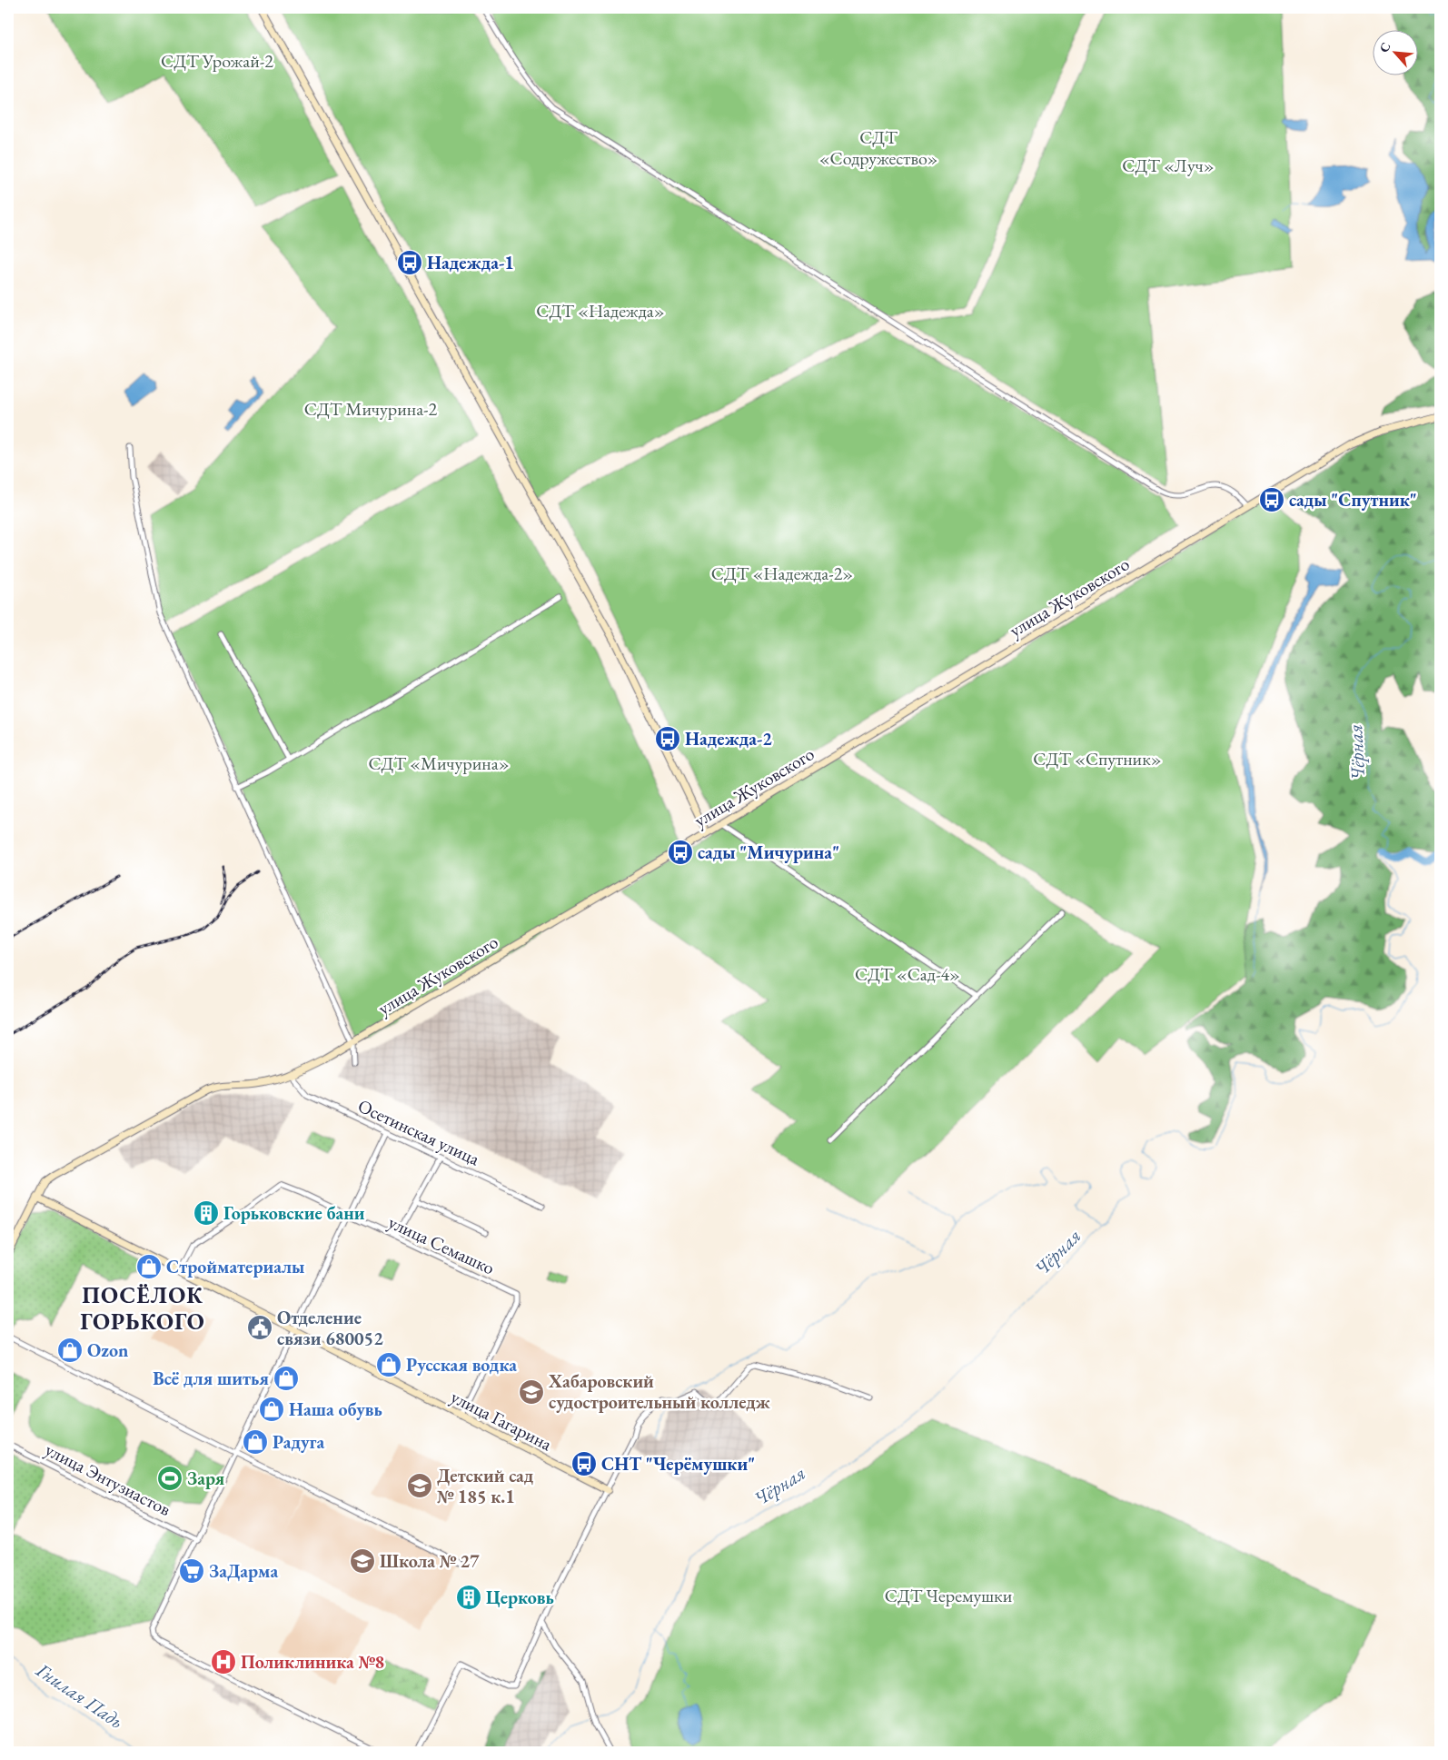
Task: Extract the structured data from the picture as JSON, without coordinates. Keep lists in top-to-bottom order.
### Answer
{
  "streets": {
    "main road": ["улица Жуковского", "улица Гагарина"],
    "street": ["Осетинская улица", "улица Семашко", "улица Энтузиастов"]
  },
  "crossings": [
    ["улица Жуковского", "Осетинская улица"],
    ["улица Жуковского", "улица Гагарина"],
    ["улица Семашко", "улица Гагарина"]
  ],
  "districts": ["ПОСЁЛОК ГОРЬКОГО"],
  "water": ["Чёрная", "Гнилая Падь"],
  "parks": [
    "СДТ Урожай-2",
    "СДТ «Содружество»",
    "СДТ «Луч»",
    "СДТ «Надежда»",
    "СДТ Мичурина-2",
    "СДТ «Надежда-2»",
    "СДТ «Спутник»",
    "СДТ «Мичурина»",
    "СДТ «Сад-4»",
    "СДТ Черемушки"
  ],
  "places": {
    "bus stop": [
      "Надежда-1",
      "сады \"Спутник\"",
      "Надежда-2",
      "сады \"Мичурина\"",
      "СНТ \"Черёмушки\""
    ],
    "building": ["Горьковские бани", "Церковь"],
    "shop": [
      "Стройматериалы",
      "Ozon",
      "Русская водка",
      "Всё для шитья",
      "Наша обувь",
      "Радуга"
    ],
    "public building": ["Отделение связи 680052"],
    "school or university": ["Хабаровский судостроительный колледж", "Детский сад № 185 к.1", "Школа № 27"],
    "sports": ["Заря"],
    "supermarket": ["ЗаДарма"],
    "hospital": ["Поликлиника №8"]
  },
  "north": "top left"
}
